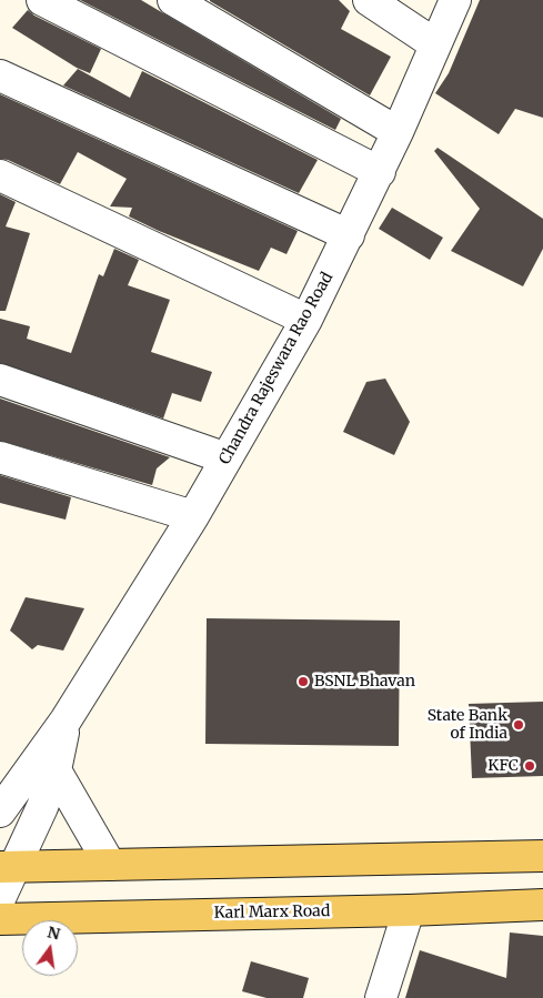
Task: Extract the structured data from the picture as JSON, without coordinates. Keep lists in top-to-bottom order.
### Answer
{
  "streets": {
    "main road": ["Karl Marx Road"],
    "street": ["Chandra Rajeswara Rao Road"]
  },
  "places": ["BSNL Bhavan", "State Bank of India", "KFC"],
  "north": "top"
}
